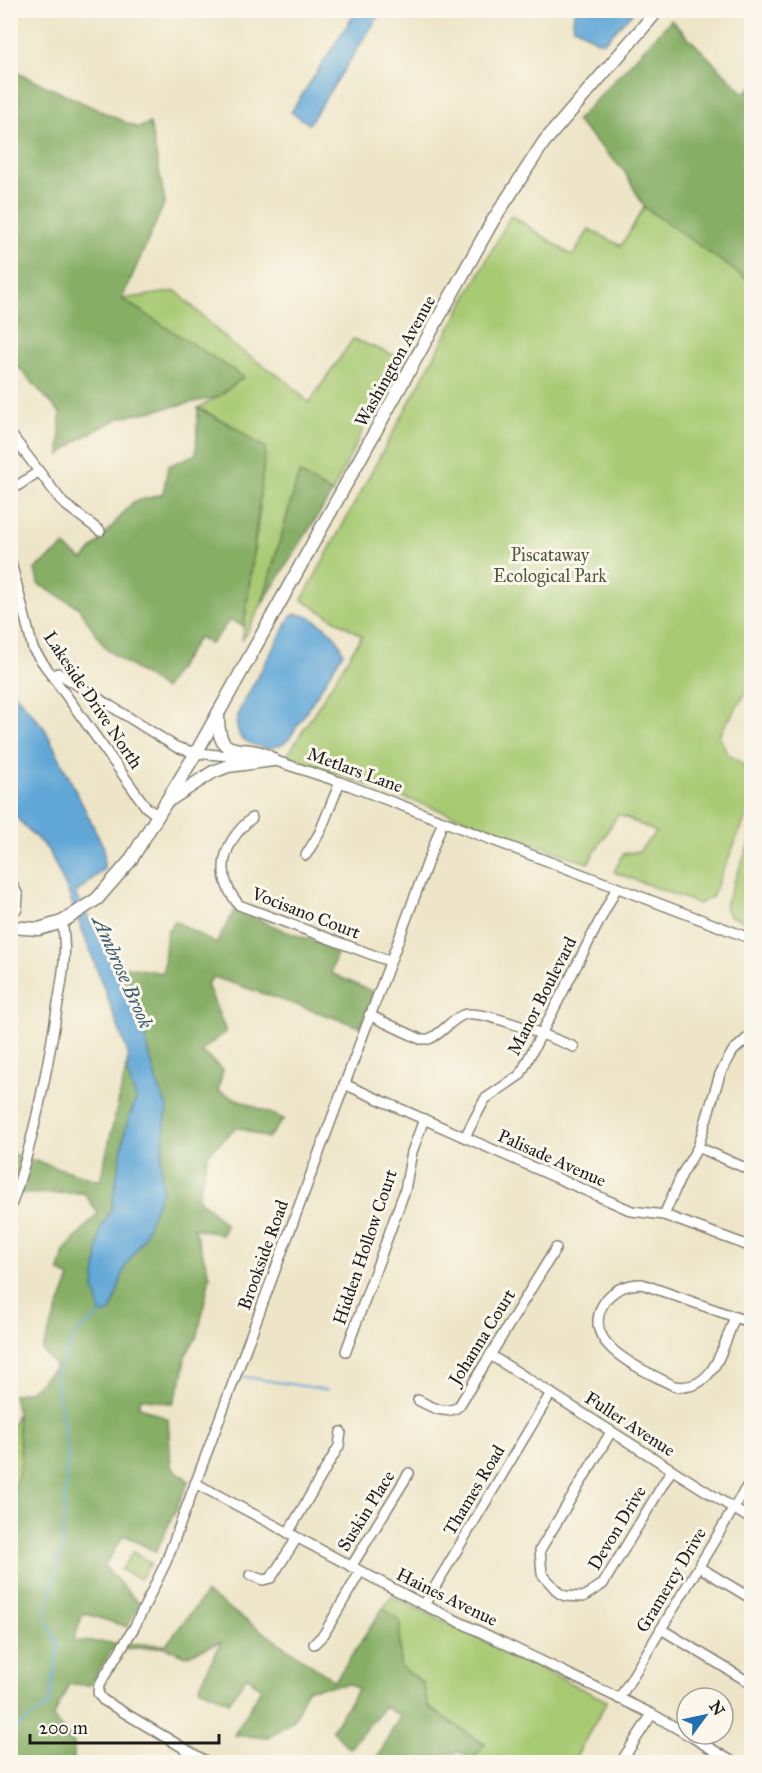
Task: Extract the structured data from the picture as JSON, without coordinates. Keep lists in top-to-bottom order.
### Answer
{
  "streets": {
    "main road": ["Washington Avenue"],
    "street": [
      "Lakeside Drive North",
      "Metlars Lane",
      "Vocisano Court",
      "Manor Boulevard",
      "Palisade Avenue",
      "Hidden Hollow Court",
      "Brookside Road",
      "Johanna Court",
      "Fuller Avenue",
      "Thames Road",
      "Suskin Place",
      "Devon Drive",
      "Gramercy Drive",
      "Haines Avenue"
    ]
  },
  "crossings": [
    ["Washington Avenue", "Metlars Lane"],
    ["Lakeside Drive North", "Metlars Lane"],
    ["Metlars Lane", "Manor Boulevard"],
    ["Metlars Lane", "Brookside Road"],
    ["Vocisano Court", "Brookside Road"],
    ["Manor Boulevard", "Palisade Avenue"],
    ["Palisade Avenue", "Hidden Hollow Court"],
    ["Palisade Avenue", "Brookside Road"],
    ["Brookside Road", "Haines Avenue"],
    ["Johanna Court", "Fuller Avenue"],
    ["Fuller Avenue", "Thames Road"],
    ["Fuller Avenue", "Devon Drive"],
    ["Fuller Avenue", "Gramercy Drive"],
    ["Thames Road", "Haines Avenue"],
    ["Suskin Place", "Haines Avenue"],
    ["Gramercy Drive", "Haines Avenue"]
  ],
  "water": ["Ambrose Brook"],
  "parks": ["Piscataway Ecological Park"],
  "scale_bar": "200 m",
  "north": "top right"
}
